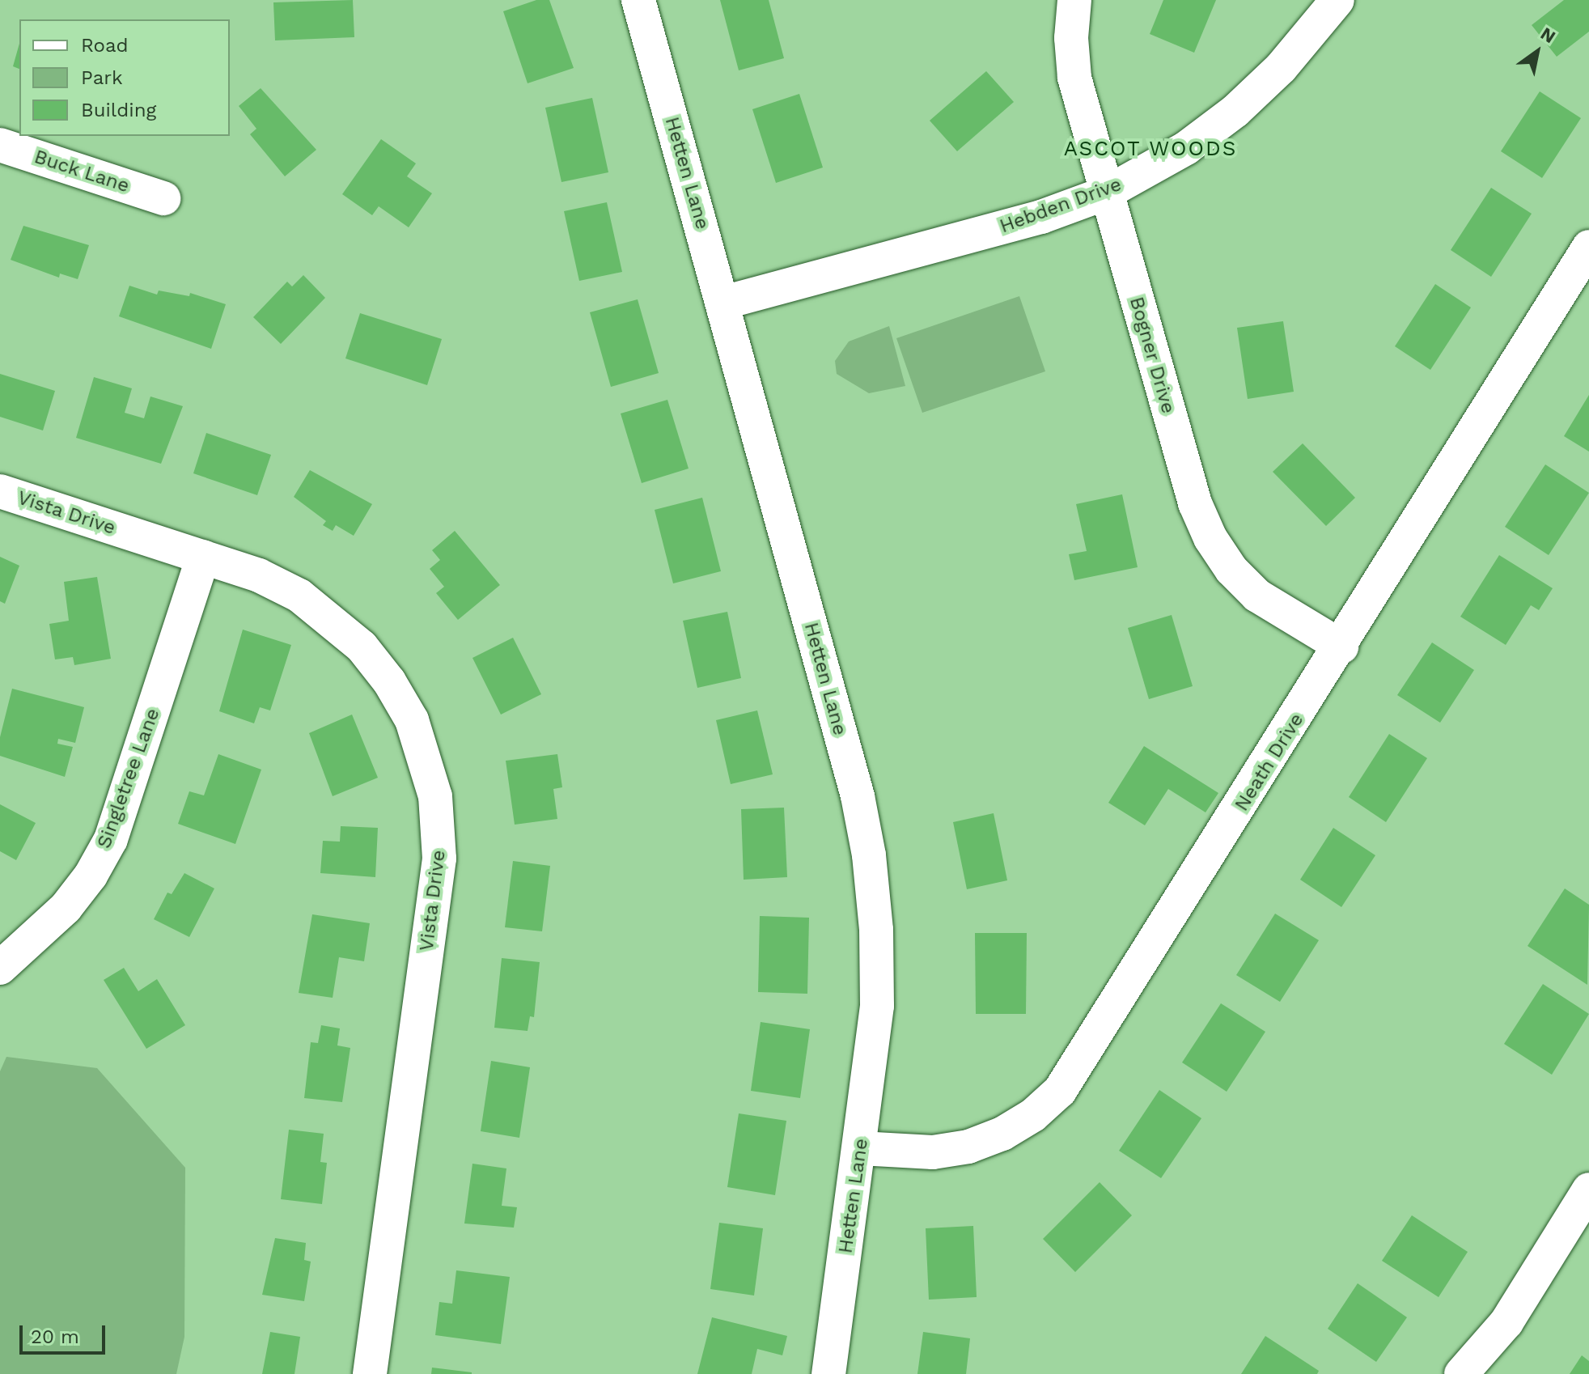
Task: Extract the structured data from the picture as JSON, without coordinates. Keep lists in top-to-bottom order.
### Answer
{
  "streets": {
    "street": [
      "Buck Lane",
      "Hetten Lane",
      "Hebden Drive",
      "Bogner Drive",
      "Vista Drive",
      "Neath Drive",
      "Singletree Lane"
    ]
  },
  "crossings": [
    ["Hetten Lane", "Hebden Drive"],
    ["Hetten Lane", "Neath Drive"],
    ["Hebden Drive", "Bogner Drive"],
    ["Bogner Drive", "Neath Drive"],
    ["Vista Drive", "Singletree Lane"]
  ],
  "districts": ["ASCOT WOODS"],
  "legend": ["Road", "Park", "Building"],
  "scale_bar": "20 m",
  "north": "top right"
}
